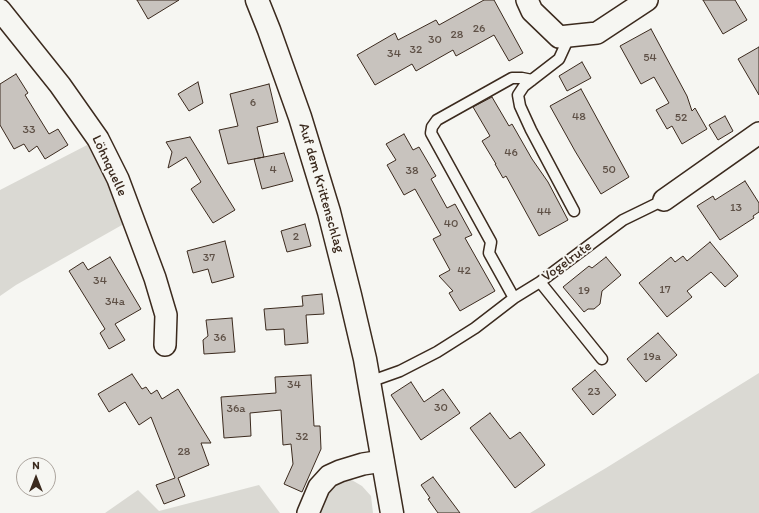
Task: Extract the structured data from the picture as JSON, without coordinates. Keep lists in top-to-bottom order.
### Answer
{
  "streets": {
    "street": ["Löhnquelle", "Auf dem Krittenschlag", "Vogelrute"]
  },
  "crossings": [
    ["Auf dem Krittenschlag", "Vogelrute"]
  ],
  "house_numbers": [
    "26",
    "28",
    "30",
    "32",
    "34",
    "54",
    "6",
    "48",
    "52",
    "33",
    "46",
    "4",
    "50",
    "38",
    "13",
    "44",
    "40",
    "2",
    "37",
    "42",
    "34",
    "17",
    "19",
    "34a",
    "36",
    "19a",
    "34",
    "23",
    "30",
    "36a",
    "32",
    "28"
  ],
  "north": "top"
}
